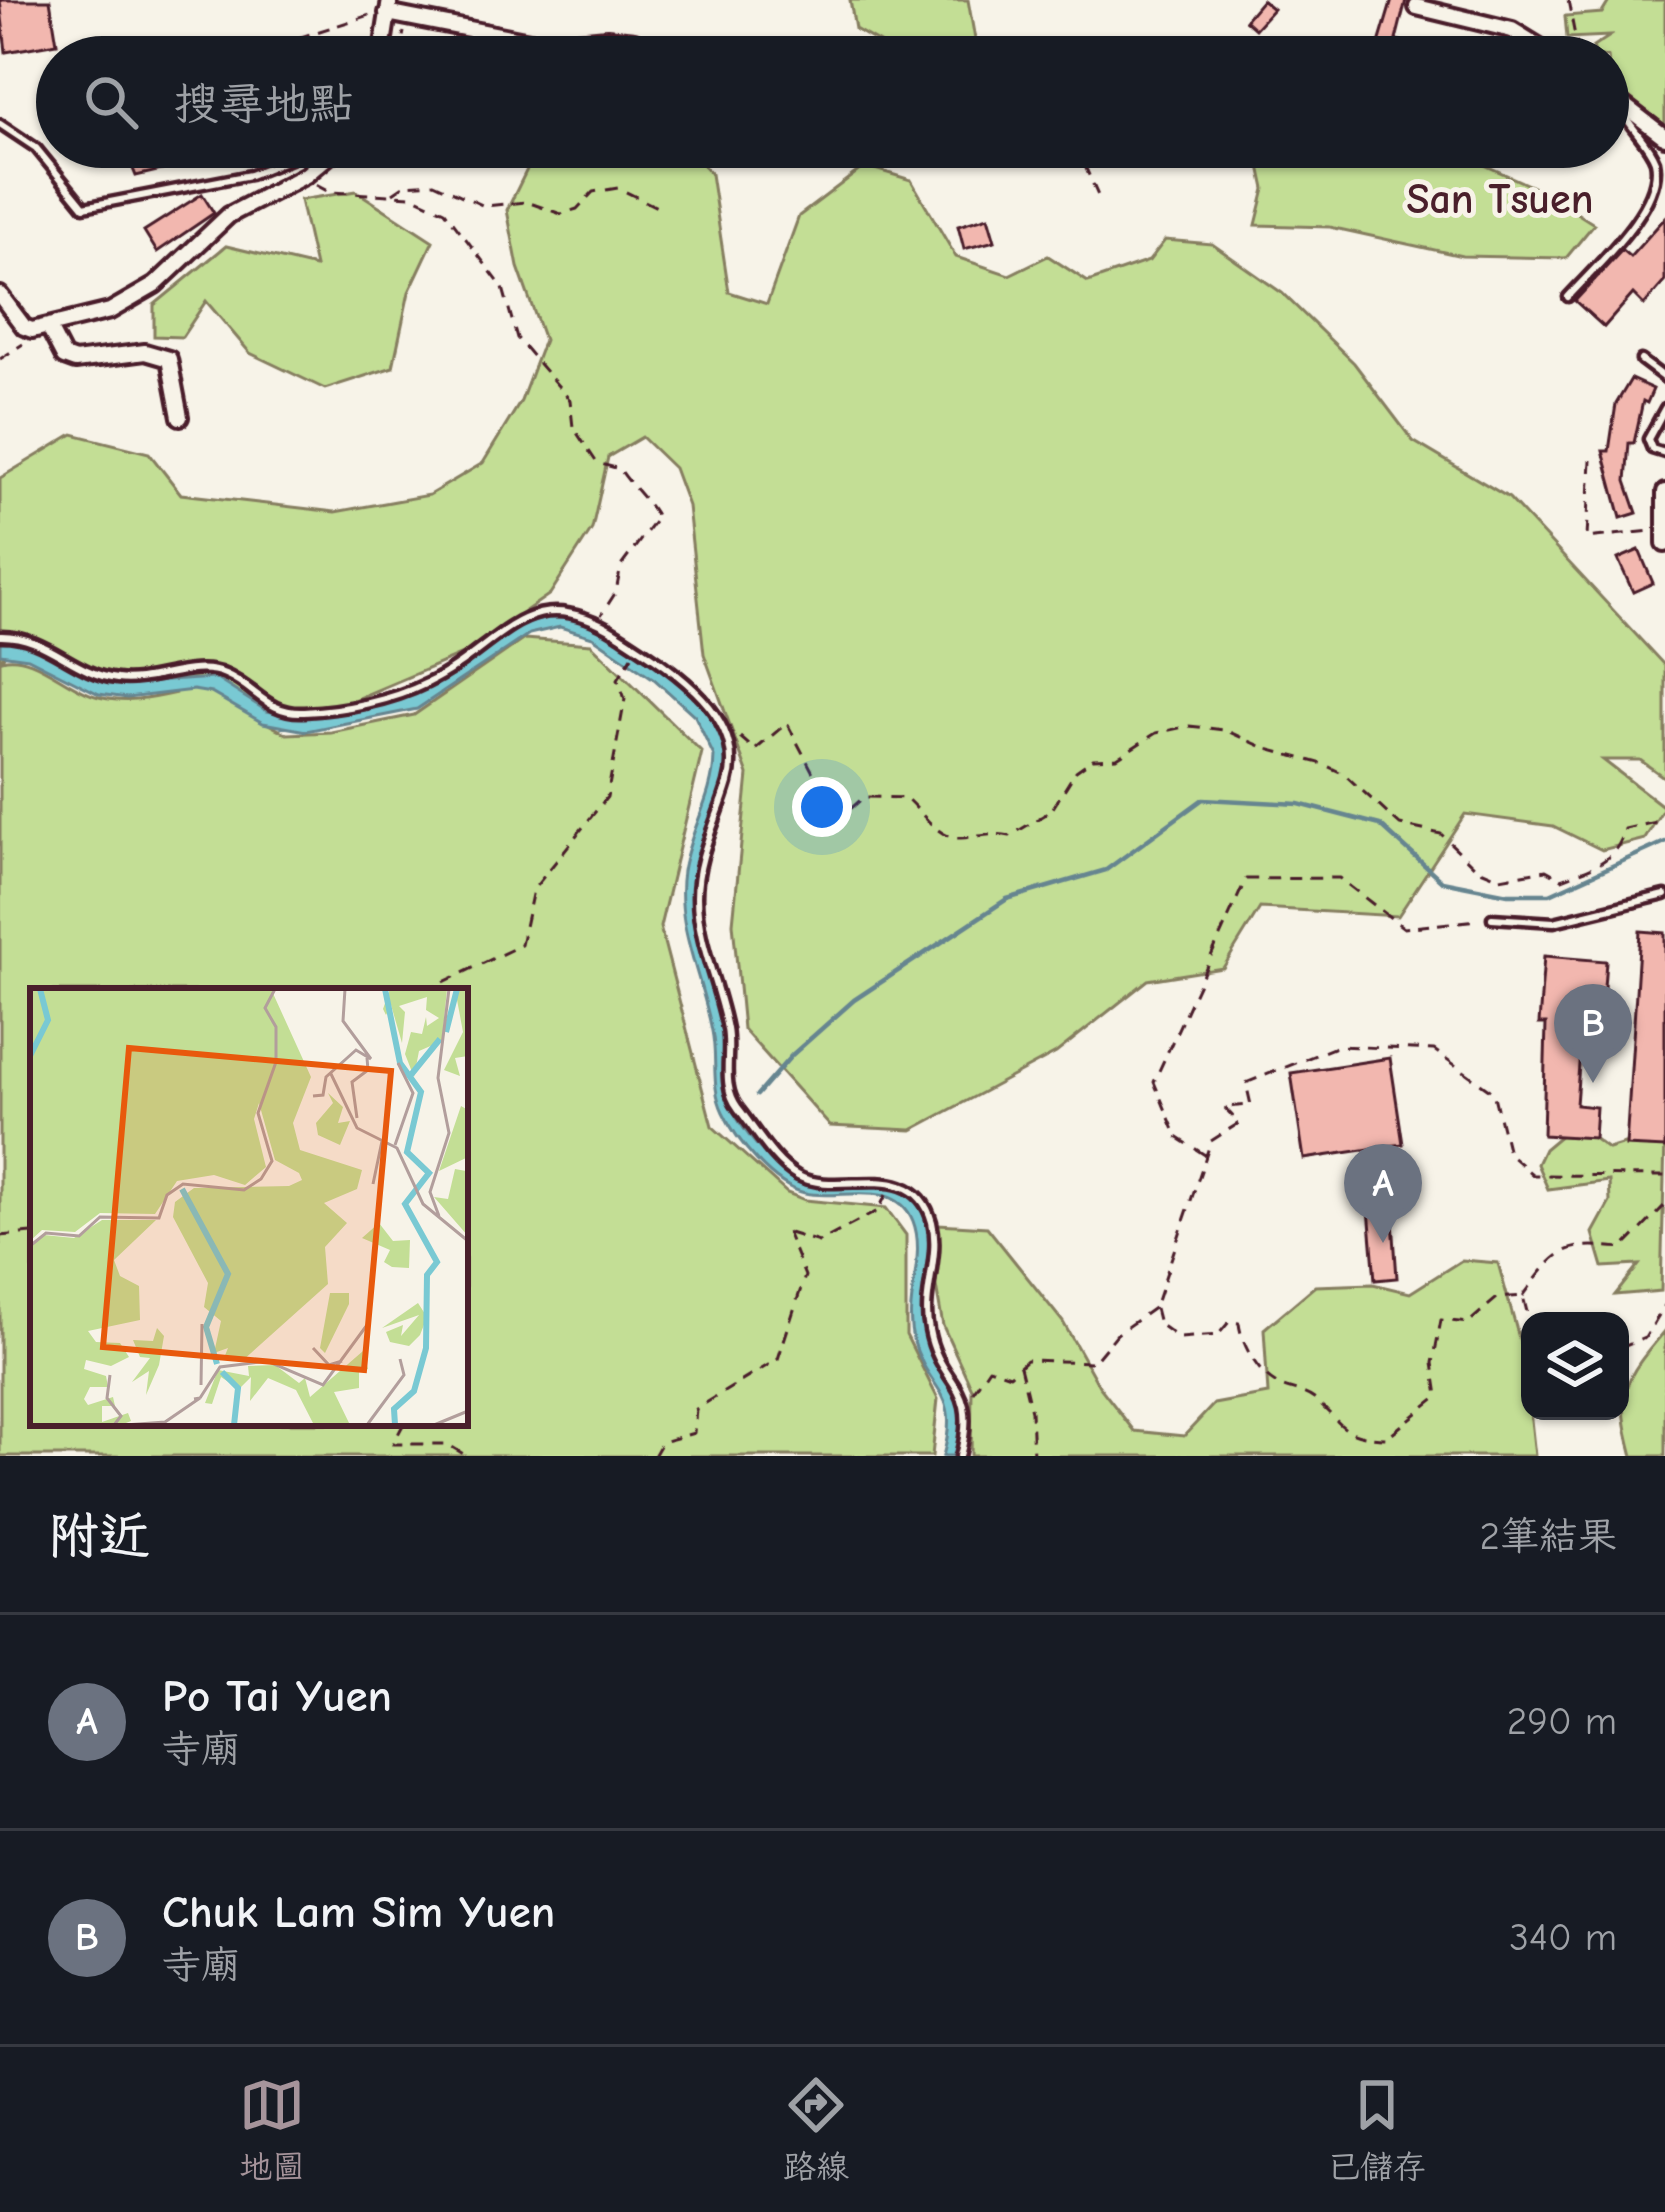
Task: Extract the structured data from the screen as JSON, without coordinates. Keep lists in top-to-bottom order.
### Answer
{
  "districts": ["San Tsuen"],
  "page": {
    "search": "搜尋地點",
    "pins": ["B", "A"],
    "heading": ["附近", "2筆結果"],
    "list": [
      {
        "mark": "A",
        "name": "Po Tai Yuen",
        "note": "寺廟",
        "value": "290 m"
      },
      {
        "mark": "B",
        "name": "Chuk Lam Sim Yuen",
        "note": "寺廟",
        "value": "340 m"
      }
    ],
    "nav": ["地圖", "路線", "已儲存"]
  }
}
